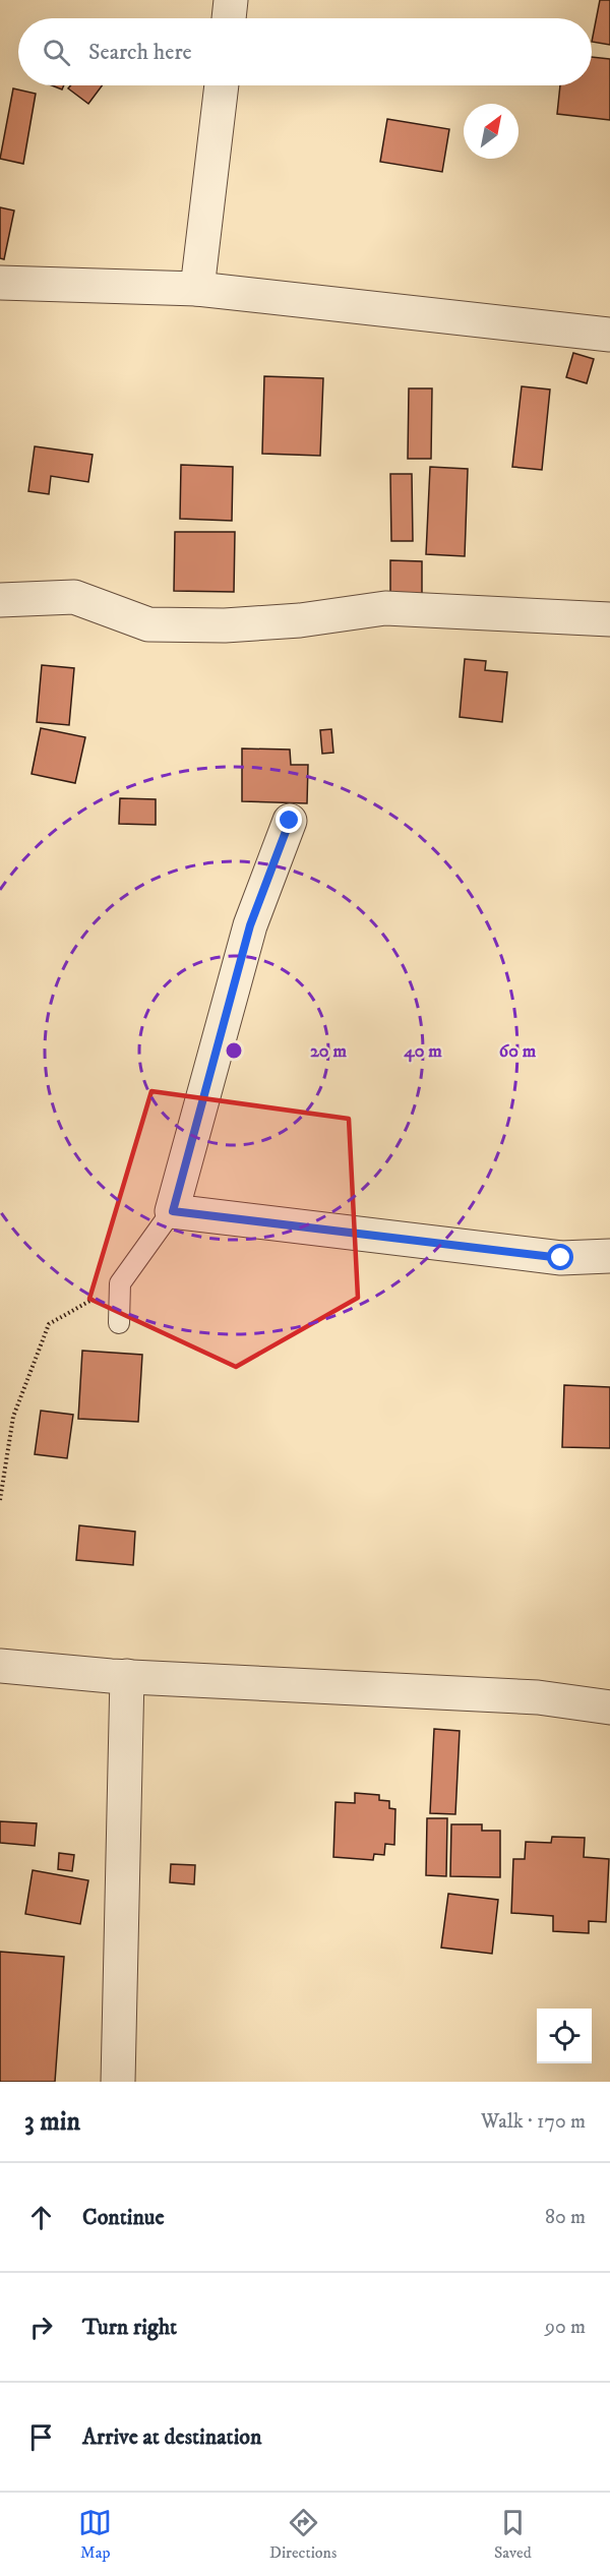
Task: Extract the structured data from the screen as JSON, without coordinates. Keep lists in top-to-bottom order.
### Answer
{
  "north": "top right",
  "page": {
    "search": "Search here",
    "heading": ["3 min", "Walk · 170 m"],
    "list": [
      ["Continue", "80 m"],
      ["Turn right", "90 m"],
      "Arrive at destination"
    ],
    "nav": ["Map", "Directions", "Saved"]
  },
  "rings": ["20 m", "40 m", "60 m"]
}
